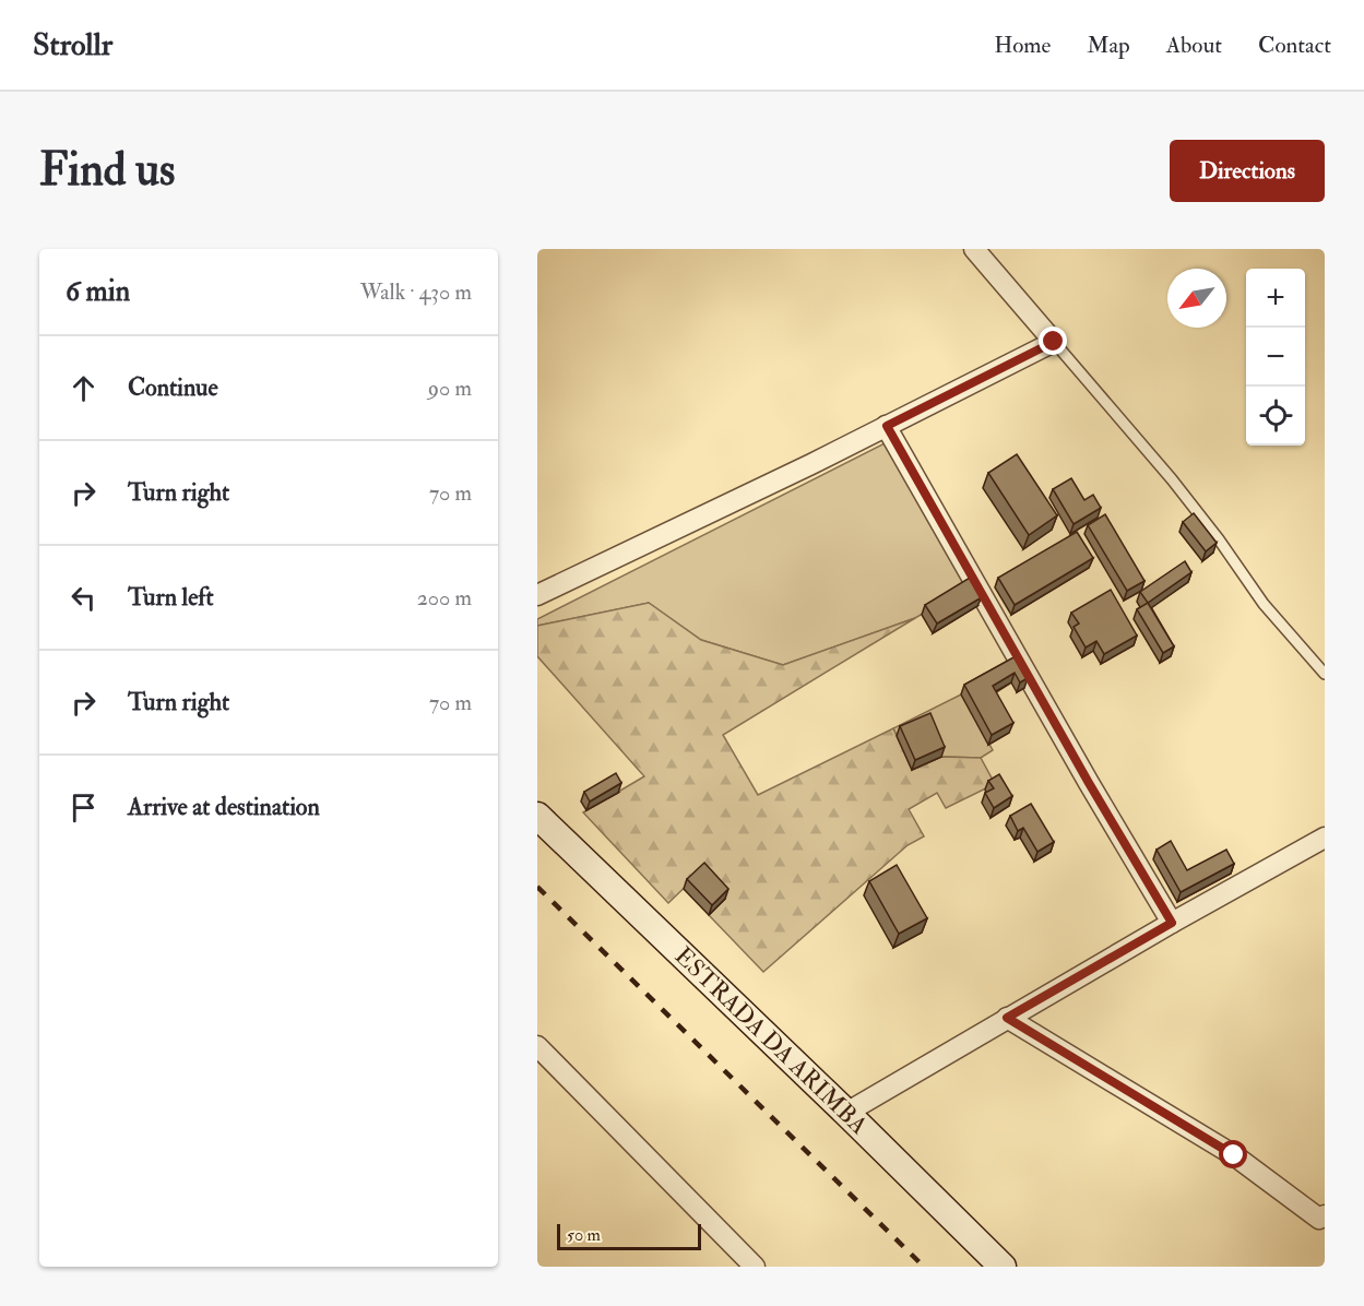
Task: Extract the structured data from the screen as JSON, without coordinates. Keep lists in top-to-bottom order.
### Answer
{
  "streets": {
    "main road": ["ESTRADA DA ARIMBA"]
  },
  "scale_bar": "50 m",
  "north": "bottom left",
  "page": {
    "header": "Strollr",
    "nav": [
      "Home",
      "Map",
      "About",
      "Contact"
    ],
    "buttons": "Directions",
    "title": "Find us",
    "heading": ["6 min", "Walk · 430 m"],
    "map_buttons": ["+", "−"],
    "list": [
      ["Continue", "90 m"],
      ["Turn right", "70 m"],
      ["Turn left", "200 m"],
      ["Turn right", "70 m"],
      "Arrive at destination"
    ],
    "scale": "50 m"
  }
}
